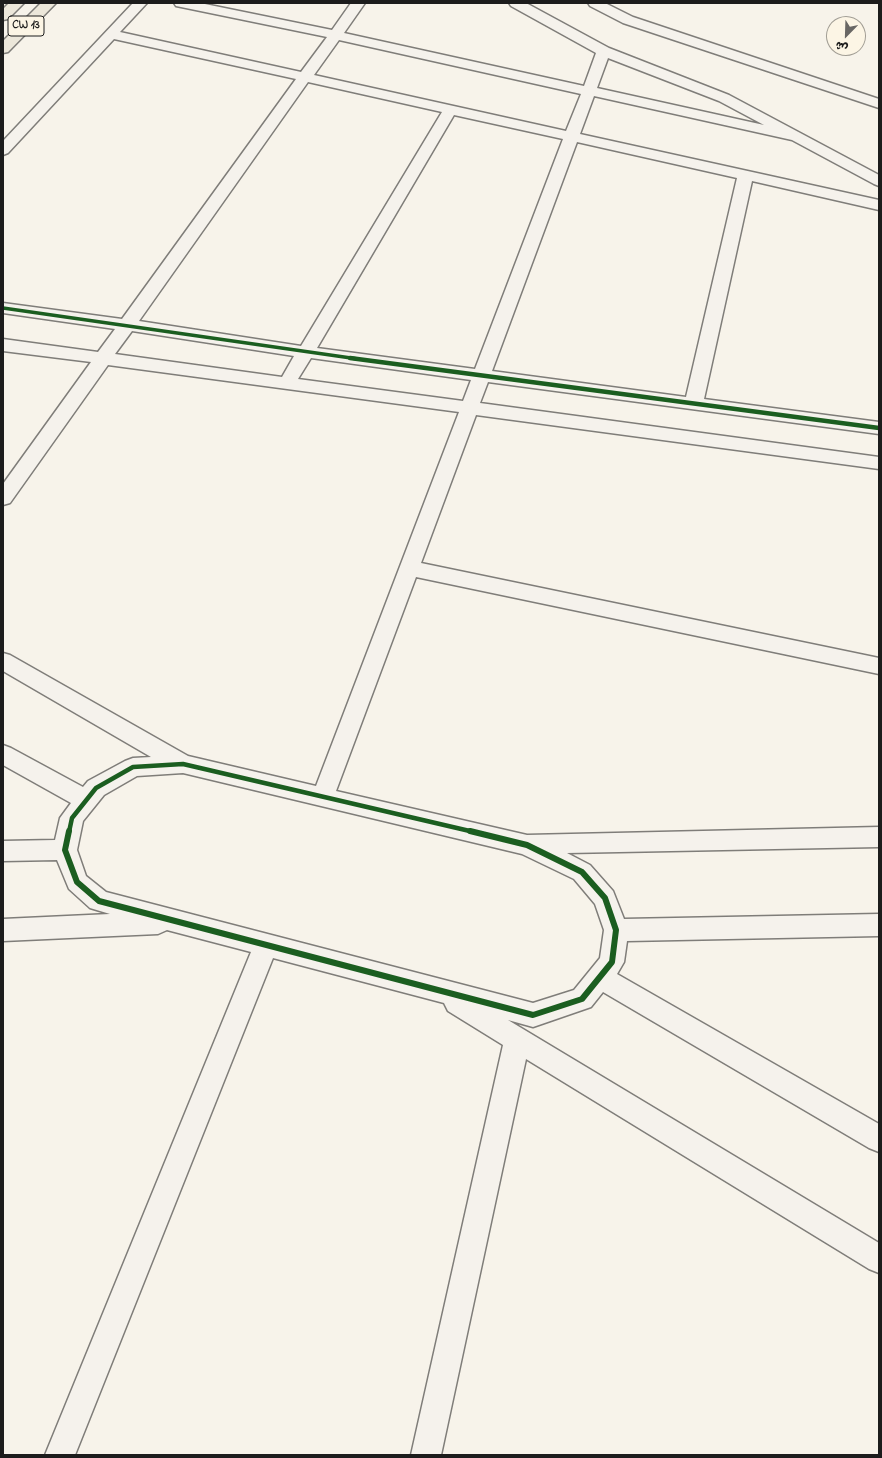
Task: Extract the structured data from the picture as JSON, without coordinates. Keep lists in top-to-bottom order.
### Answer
{
  "streets": {
    "highway": ["CW 13"]
  },
  "north": "bottom left"
}
